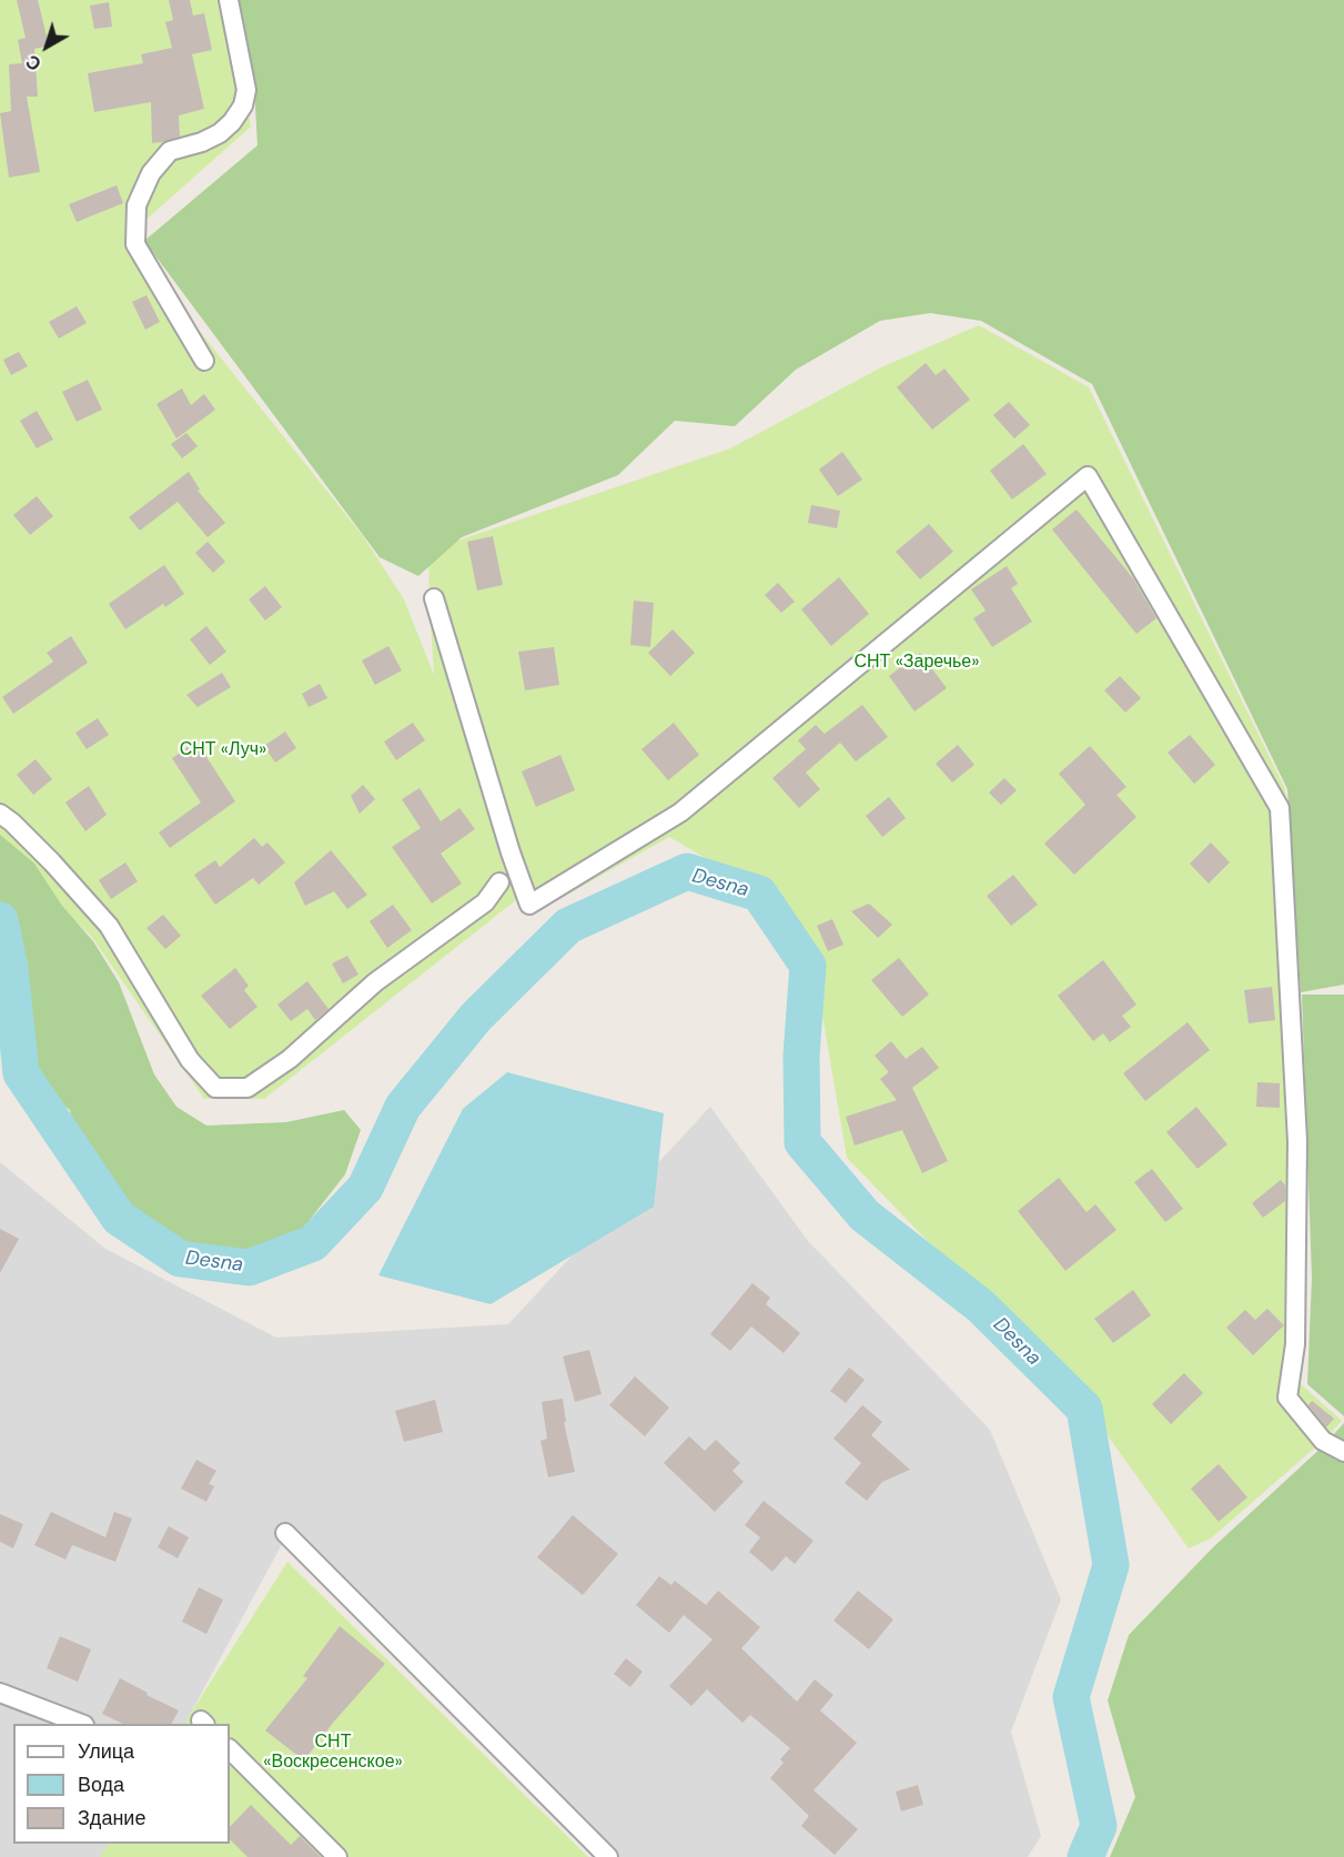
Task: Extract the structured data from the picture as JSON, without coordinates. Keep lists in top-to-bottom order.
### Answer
{
  "water": ["Desna"],
  "parks": ["СНТ «Заречье»", "СНТ «Луч»", "СНТ «Воскресенское»"],
  "legend": ["Улица", "Вода", "Здание"],
  "north": "bottom left"
}
